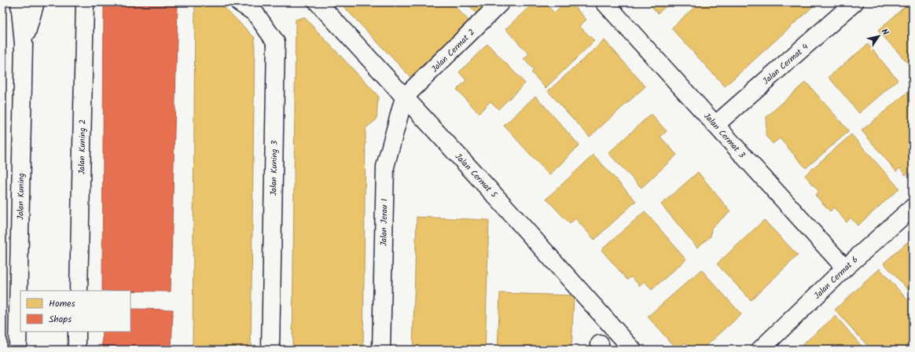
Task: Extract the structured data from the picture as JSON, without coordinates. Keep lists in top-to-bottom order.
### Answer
{
  "streets": {
    "street": [
      "Jalan Cermat 2",
      "Jalan Cermat 4",
      "Jalan Cermat 3",
      "Jalan Kuning 2",
      "Jalan Kuning 3",
      "Jalan Cermat 5",
      "Jalan Kuning",
      "Jalan Jerau 1",
      "Jalan Cermat 6"
    ]
  },
  "crossings": [
    ["Jalan Cermat 2", "Jalan Cermat 5"],
    ["Jalan Cermat 2", "Jalan Jerau 1"],
    ["Jalan Cermat 4", "Jalan Cermat 3"],
    ["Jalan Cermat 3", "Jalan Cermat 6"],
    ["Jalan Cermat 5", "Jalan Jerau 1"]
  ],
  "legend": ["Homes", "Shops"],
  "north": "top right"
}
